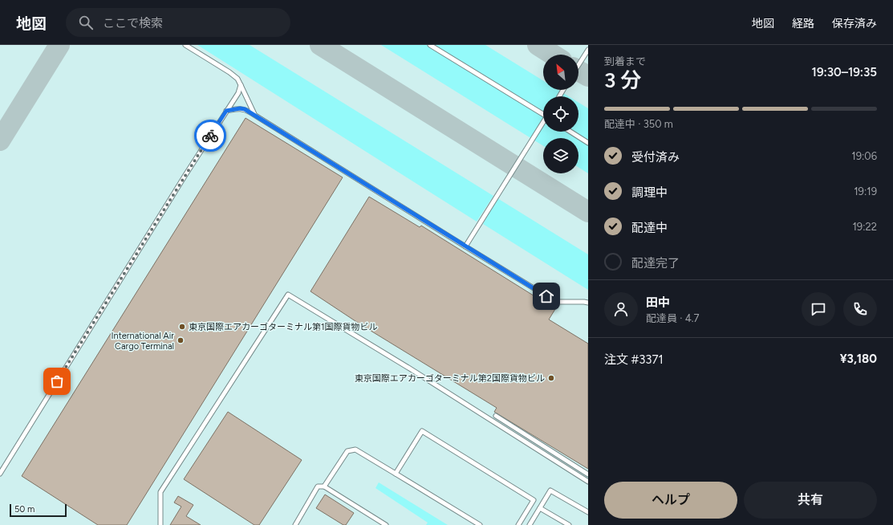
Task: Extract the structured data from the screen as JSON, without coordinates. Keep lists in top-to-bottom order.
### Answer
{
  "places": ["東京国際エアカーゴターミナル第1国際貨物ビル", "International Air Cargo Terminal", "東京国際エアカーゴターミナル第2国際貨物ビル"],
  "scale_bar": "50 m",
  "north": "top left",
  "page": {
    "header": "地図",
    "search": "ここで検索",
    "nav": ["地図", "経路", "保存済み"],
    "heading": ["3 分", "到着まで", "19:30–19:35"],
    "panel": [
      "田中",
      "配達員 · 4.7",
      "注文 #3371",
      "¥3,180"
    ],
    "bar": "配達中 · 350 m",
    "list": [
      ["受付済み", "19:06"],
      ["調理中", "19:19"],
      ["配達中", "19:22"],
      "配達完了"
    ],
    "buttons": ["ヘルプ", "共有"],
    "scale": "50 m"
  }
}
